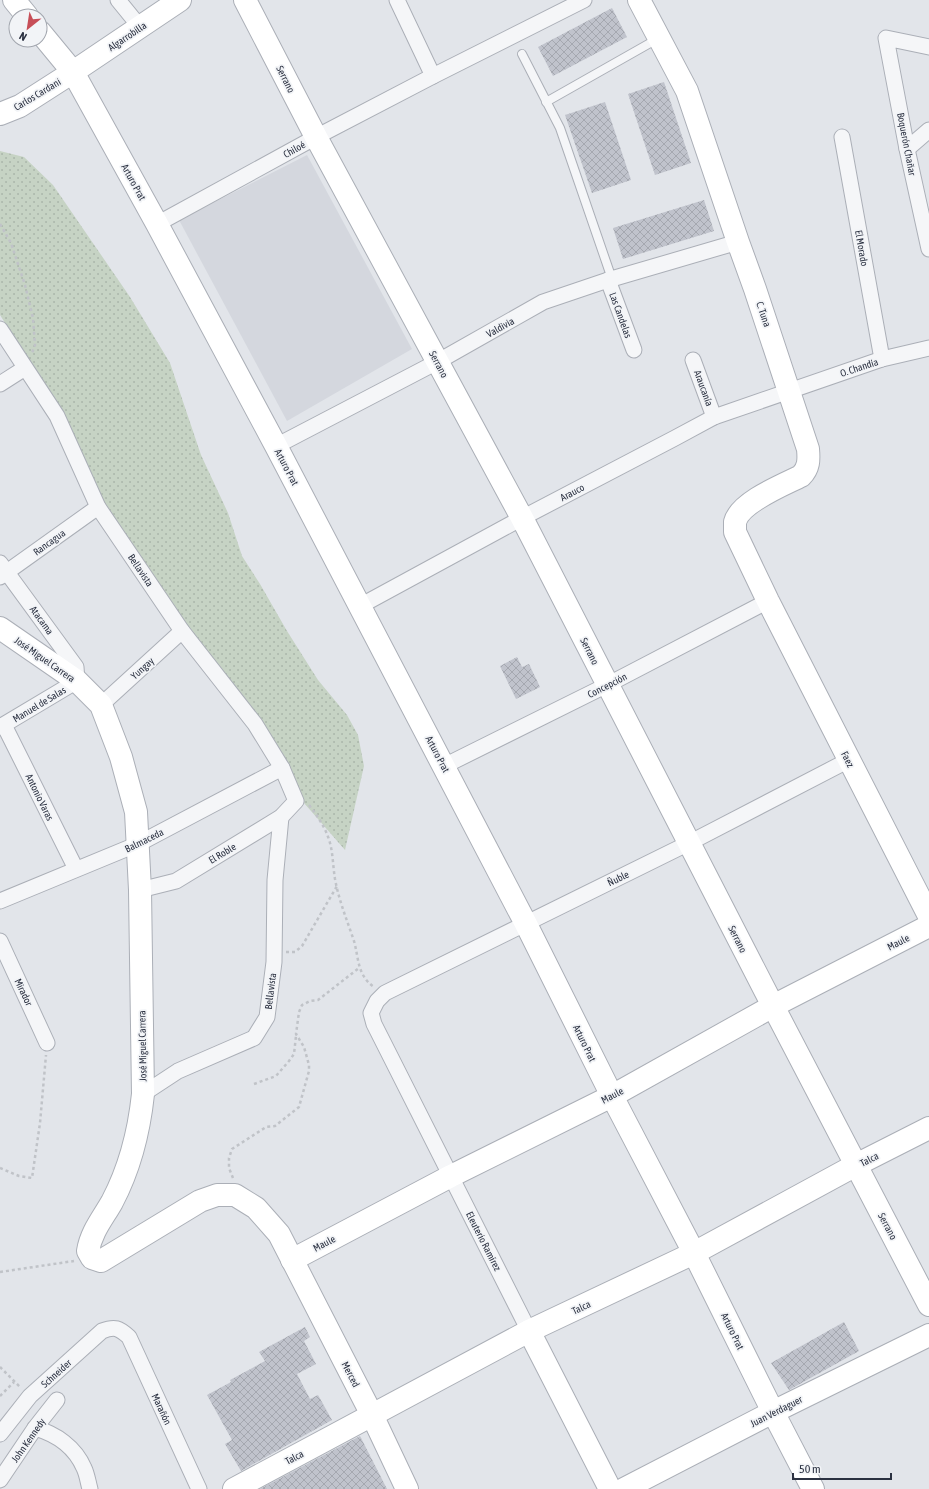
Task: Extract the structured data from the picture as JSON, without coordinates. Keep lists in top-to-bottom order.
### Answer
{
  "streets": {
    "main road": [
      "Algarrobilla",
      "Serrano",
      "Carlos Cardani",
      "Arturo Prat",
      "C. Tuna",
      "José Miguel Carrera",
      "Faez",
      "Maule",
      "Talca",
      "Eleuterio Ramírez",
      "Merced",
      "Juan Verdaguer"
    ],
    "street": [
      "Boquerón Chañar",
      "Chiloé",
      "El Morado",
      "Las Candelas",
      "Valdivia",
      "O. Chandía",
      "Araucanía",
      "Arauco",
      "Rancagua",
      "Bellavista",
      "Atacama",
      "Yungay",
      "Concepción",
      "Manuel de Salas",
      "Antonio Varas",
      "Balmaceda",
      "El Roble",
      "Ñuble",
      "Mirador",
      "Schneider",
      "Marañón",
      "John Kennedy"
    ]
  },
  "crossings": [
    ["Algarrobilla", "Carlos Cardani"],
    ["Algarrobilla", "Arturo Prat"],
    ["Serrano", "Chiloé"],
    ["Serrano", "Valdivia"],
    ["Serrano", "Arauco"],
    ["Serrano", "Concepción"],
    ["Serrano", "Ñuble"],
    ["Serrano", "Maule"],
    ["Serrano", "Talca"],
    ["Carlos Cardani", "Arturo Prat"],
    ["Chiloé", "Arturo Prat"],
    ["Arturo Prat", "Valdivia"],
    ["Arturo Prat", "Arauco"],
    ["Arturo Prat", "Concepción"],
    ["Arturo Prat", "Ñuble"],
    ["Arturo Prat", "Maule"],
    ["Arturo Prat", "Talca"],
    ["Arturo Prat", "Juan Verdaguer"],
    ["El Morado", "O. Chandía"],
    ["C. Tuna", "Valdivia"],
    ["C. Tuna", "O. Chandía"],
    ["C. Tuna", "Arauco"],
    ["C. Tuna", "Concepción"],
    ["C. Tuna", "Faez"],
    ["Las Candelas", "Valdivia"],
    ["O. Chandía", "Arauco"],
    ["Araucanía", "Arauco"],
    ["Rancagua", "Bellavista"],
    ["Rancagua", "Atacama"],
    ["Bellavista", "José Miguel Carrera"],
    ["Bellavista", "Yungay"],
    ["Bellavista", "Balmaceda"],
    ["Bellavista", "El Roble"],
    ["Atacama", "José Miguel Carrera"],
    ["Atacama", "Manuel de Salas"],
    ["José Miguel Carrera", "Yungay"],
    ["José Miguel Carrera", "Manuel de Salas"],
    ["José Miguel Carrera", "Balmaceda"],
    ["José Miguel Carrera", "El Roble"],
    ["Concepción", "Faez"],
    ["Manuel de Salas", "Antonio Varas"],
    ["Faez", "Ñuble"],
    ["Antonio Varas", "Balmaceda"],
    ["Ñuble", "Eleuterio Ramírez"],
    ["Maule", "Eleuterio Ramírez"],
    ["Maule", "Merced"],
    ["Talca", "Eleuterio Ramírez"],
    ["Talca", "Merced"],
    ["Schneider", "Marañón"]
  ],
  "scale_bar": "50 m",
  "north": "bottom left"
}
